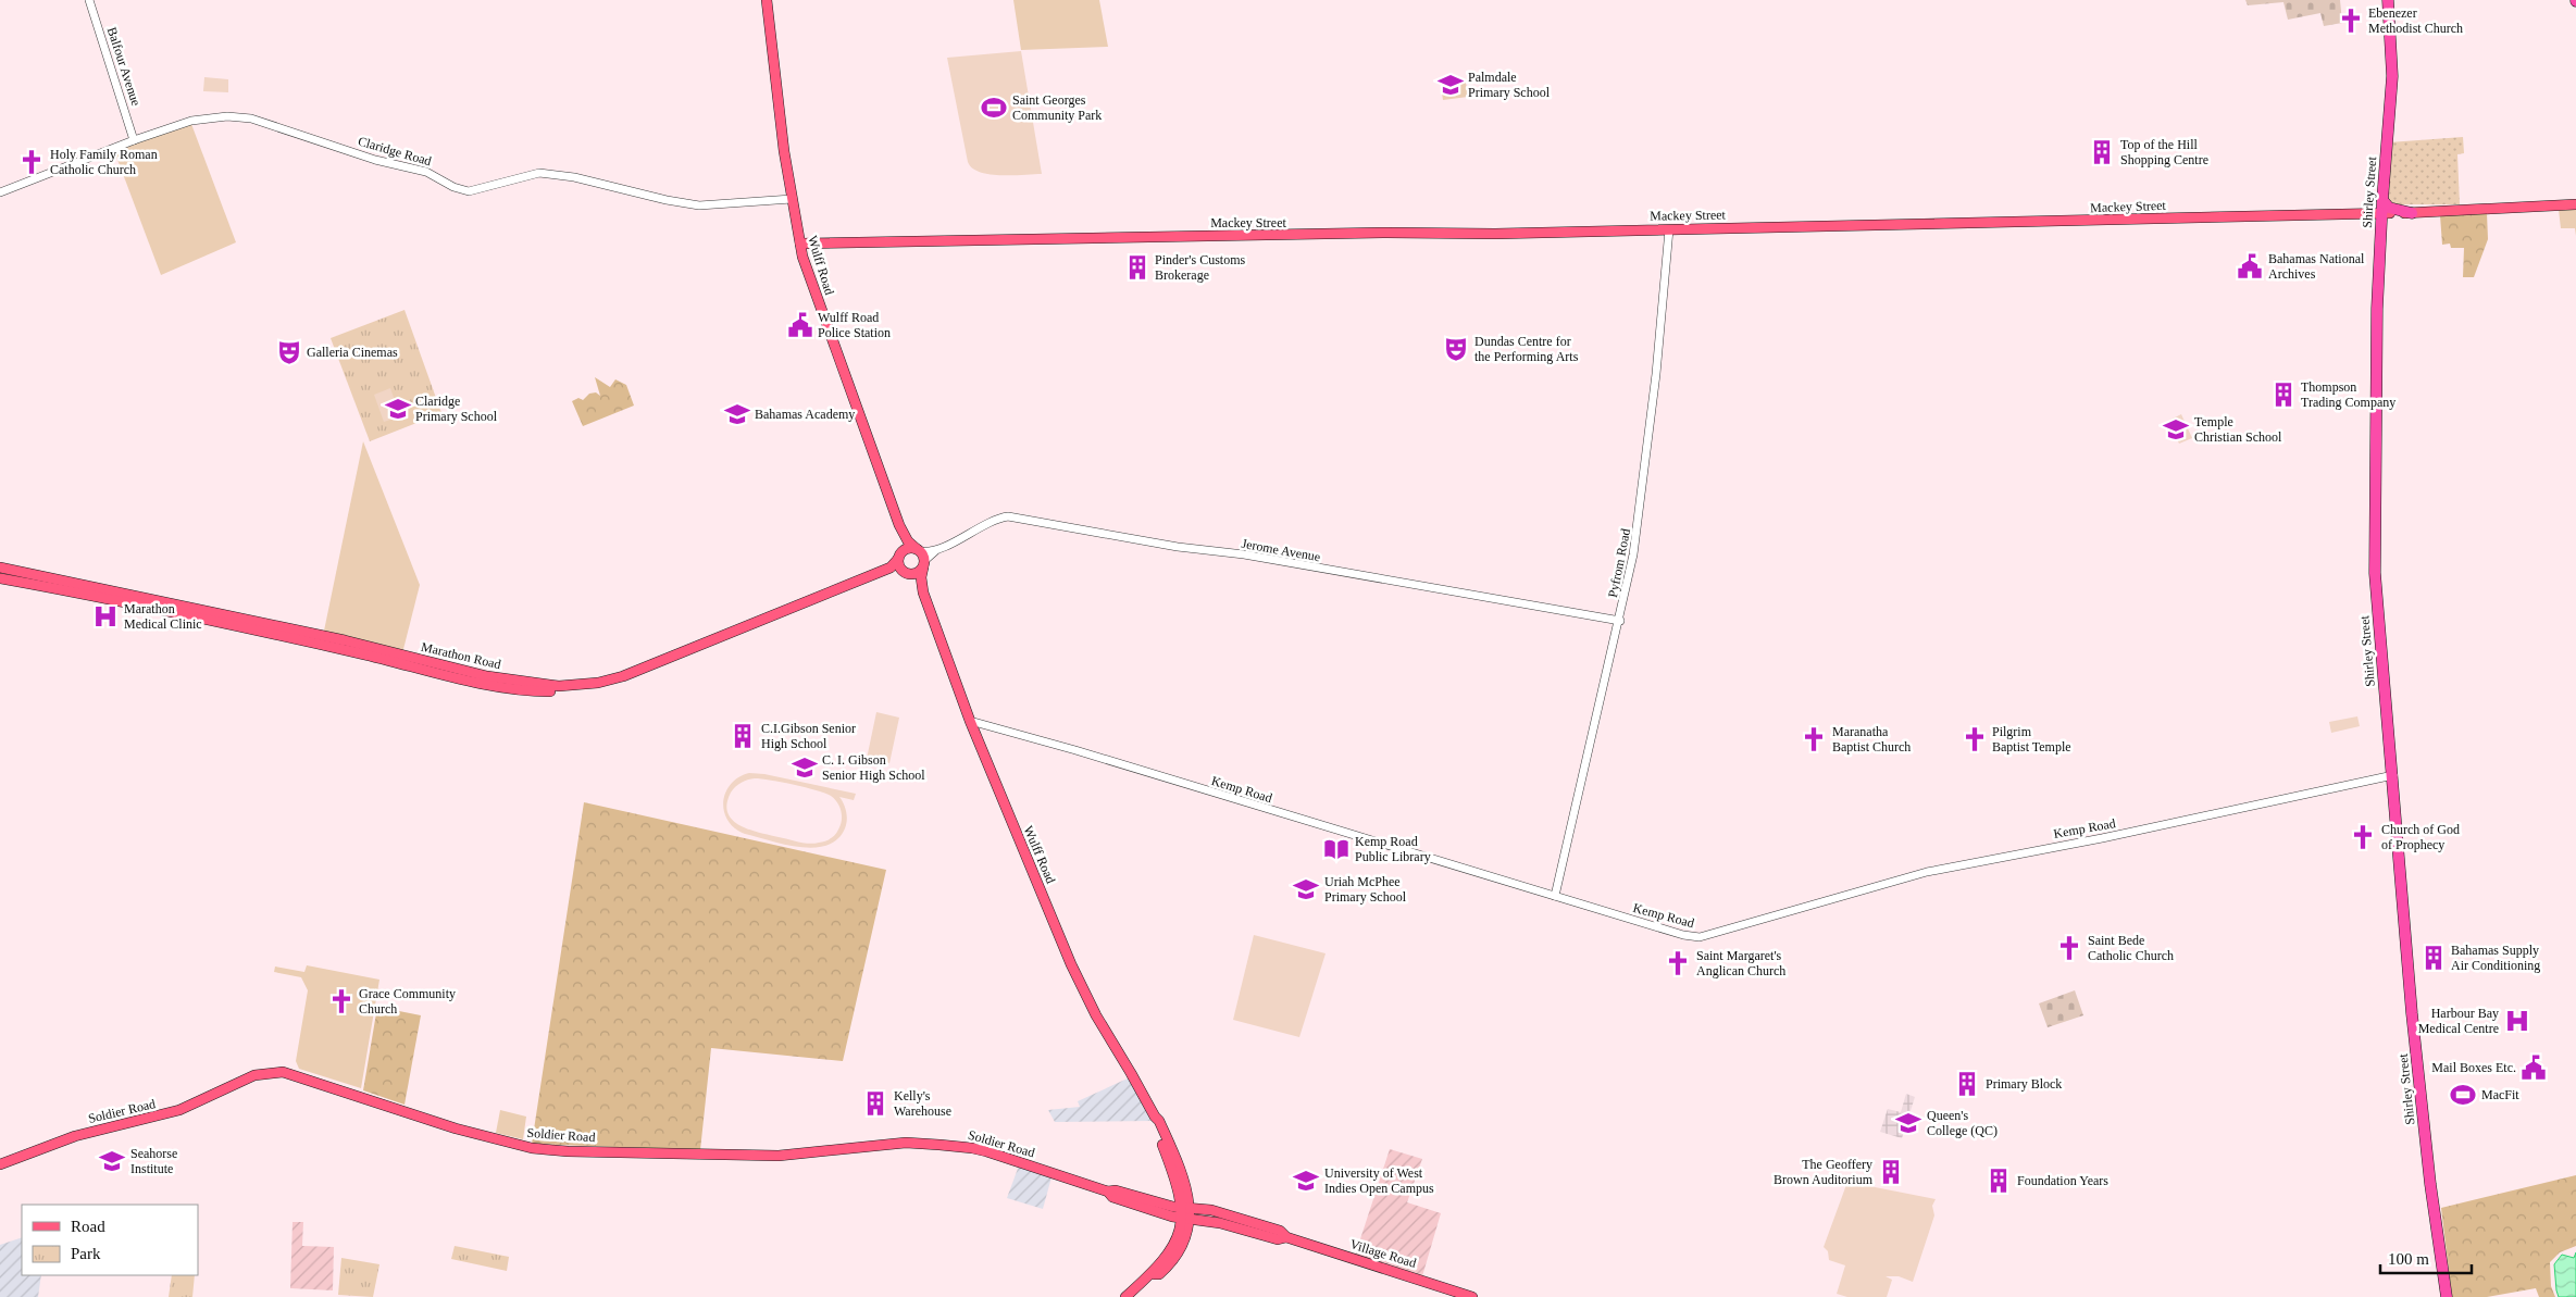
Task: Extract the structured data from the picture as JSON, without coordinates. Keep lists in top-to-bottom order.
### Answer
{
  "streets": {
    "highway": ["Shirley Street"],
    "main road": [
      "Mackey Street",
      "Wulff Road",
      "Marathon Road",
      "Soldier Road",
      "Village Road"
    ],
    "street": [
      "Balfour Avenue",
      "Claridge Road",
      "Jerome Avenue",
      "Pyfrom Road",
      "Kemp Road"
    ]
  },
  "crossings": [
    ["Balfour Avenue", "Claridge Road"],
    ["Claridge Road", "Wulff Road"],
    ["Shirley Street", "Mackey Street"],
    ["Shirley Street", "Kemp Road"],
    ["Mackey Street", "Wulff Road"],
    ["Mackey Street", "Pyfrom Road"],
    ["Wulff Road", "Jerome Avenue"],
    ["Wulff Road", "Marathon Road"],
    ["Wulff Road", "Kemp Road"],
    ["Wulff Road", "Soldier Road"],
    ["Wulff Road", "Village Road"],
    ["Jerome Avenue", "Pyfrom Road"],
    ["Jerome Avenue", "Marathon Road"],
    ["Pyfrom Road", "Kemp Road"],
    ["Soldier Road", "Village Road"]
  ],
  "places": {
    "church": [
      "Ebenezer Methodist Church",
      "Holy Family Roman Catholic Church",
      "Maranatha Baptist Church",
      "Pilgrim Baptist Temple",
      "Church of God of Prophecy",
      "Saint Bede Catholic Church",
      "Saint Margaret's Anglican Church",
      "Grace Community Church"
    ],
    "school or university": [
      "Palmdale Primary School",
      "Claridge Primary School",
      "Bahamas Academy",
      "Temple Christian School",
      "C. I. Gibson Senior High School",
      "Uriah McPhee Primary School",
      "Queen's College (QC)",
      "Seahorse Institute",
      "University of West Indies Open Campus"
    ],
    "sports": ["Saint Georges Community Park", "MacFit"],
    "building": [
      "Top of the Hill Shopping Centre",
      "Pinder's Customs Brokerage",
      "Thompson Trading Company",
      "C.I.Gibson Senior High School",
      "Bahamas Supply Air Conditioning",
      "Primary Block",
      "Kelly's Warehouse",
      "The Geoffery Brown Auditorium",
      "Foundation Years"
    ],
    "public building": ["Bahamas National Archives", "Wulff Road Police Station", "Mail Boxes Etc."],
    "theatre": ["Dundas Centre for the Performing Arts", "Galleria Cinemas"],
    "hospital": ["Marathon Medical Clinic", "Harbour Bay Medical Centre"],
    "library": ["Kemp Road Public Library"]
  },
  "legend": ["Road", "Park"],
  "scale_bar": "100 m"
}
